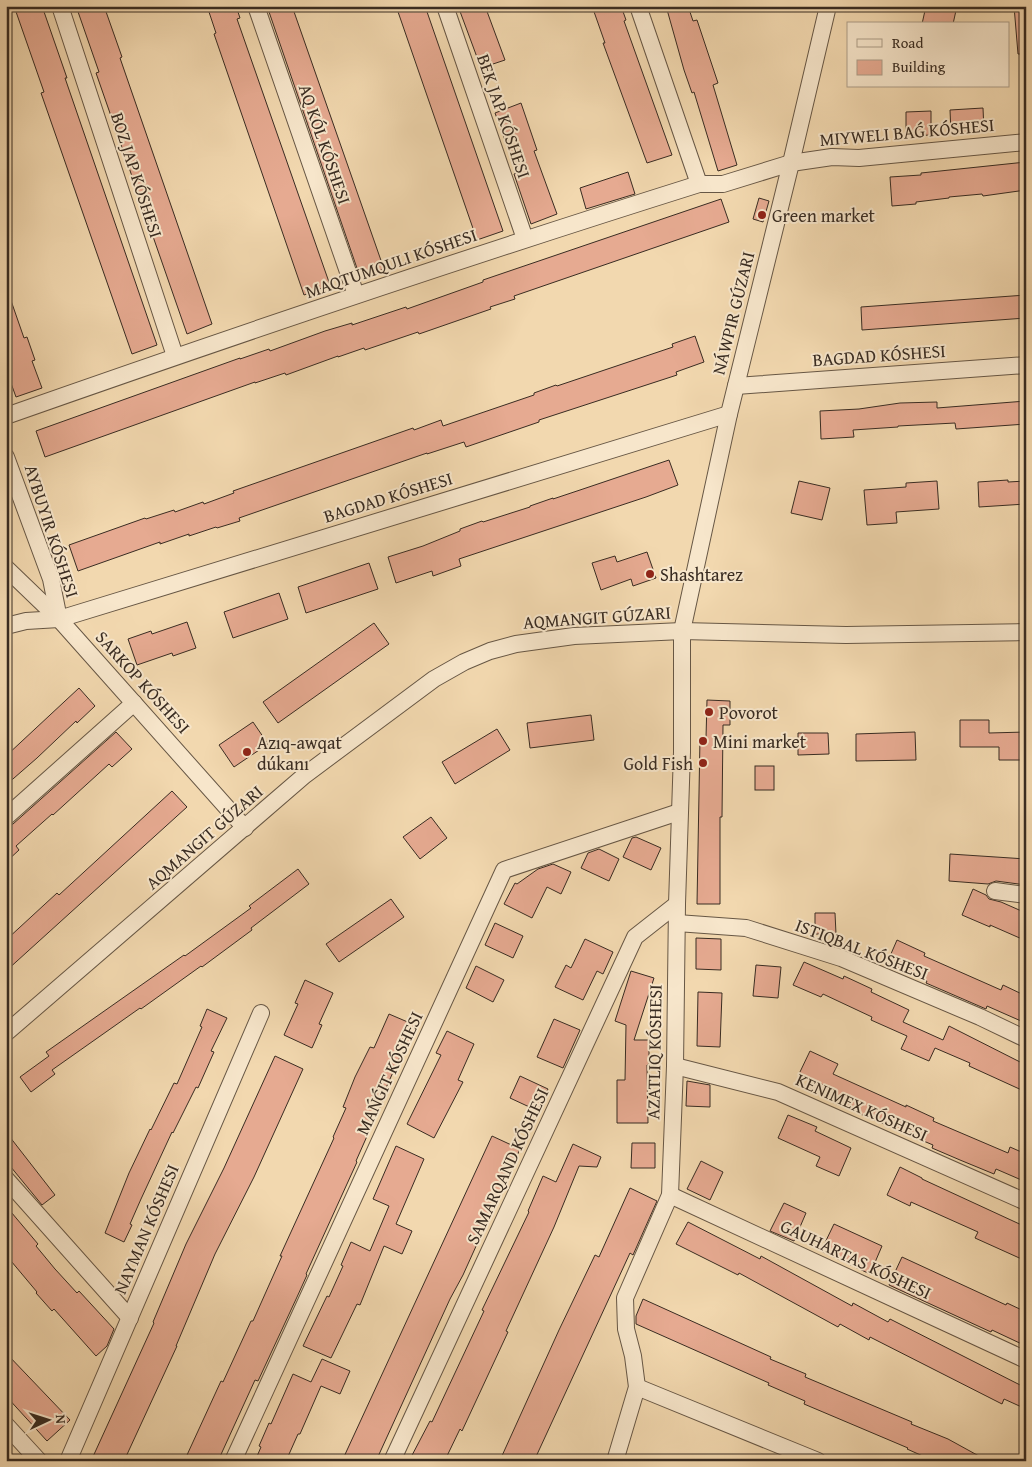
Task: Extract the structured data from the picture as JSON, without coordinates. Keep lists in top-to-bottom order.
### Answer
{
  "streets": {
    "street": [
      "BEK JAP KÓSHESI",
      "MIYWELI BAǴ KÓSHESI",
      "AQ KÓL KÓSHESI",
      "BOZ JAP KÓSHESI",
      "BAGDAD KÓSHESI",
      "AYBUYIR KÓSHESI",
      "SARKOP KÓSHESI",
      "ISTIQBAL KÓSHESI",
      "KENIMEX KÓSHESI",
      "SAMARQAND KÓSHESI",
      "NAYMAN KÓSHESI",
      "GAUHARTAS KÓSHESI"
    ]
  },
  "crossings": [
    ["BEK JAP KÓSHESI", "MIYWELI BAǴ KÓSHESI"],
    ["MIYWELI BAǴ KÓSHESI", "AQ KÓL KÓSHESI"],
    ["MIYWELI BAǴ KÓSHESI", "BOZ JAP KÓSHESI"],
    ["BAGDAD KÓSHESI", "AYBUYIR KÓSHESI"],
    ["BAGDAD KÓSHESI", "SARKOP KÓSHESI"],
    ["AYBUYIR KÓSHESI", "SARKOP KÓSHESI"]
  ],
  "places": [
    "Green market",
    "Shashtarez",
    "Povorot",
    "Mini market",
    "Azıq-awqat dúkanı",
    "Gold Fish"
  ],
  "legend": ["Road", "Building"],
  "north": "right"
}
